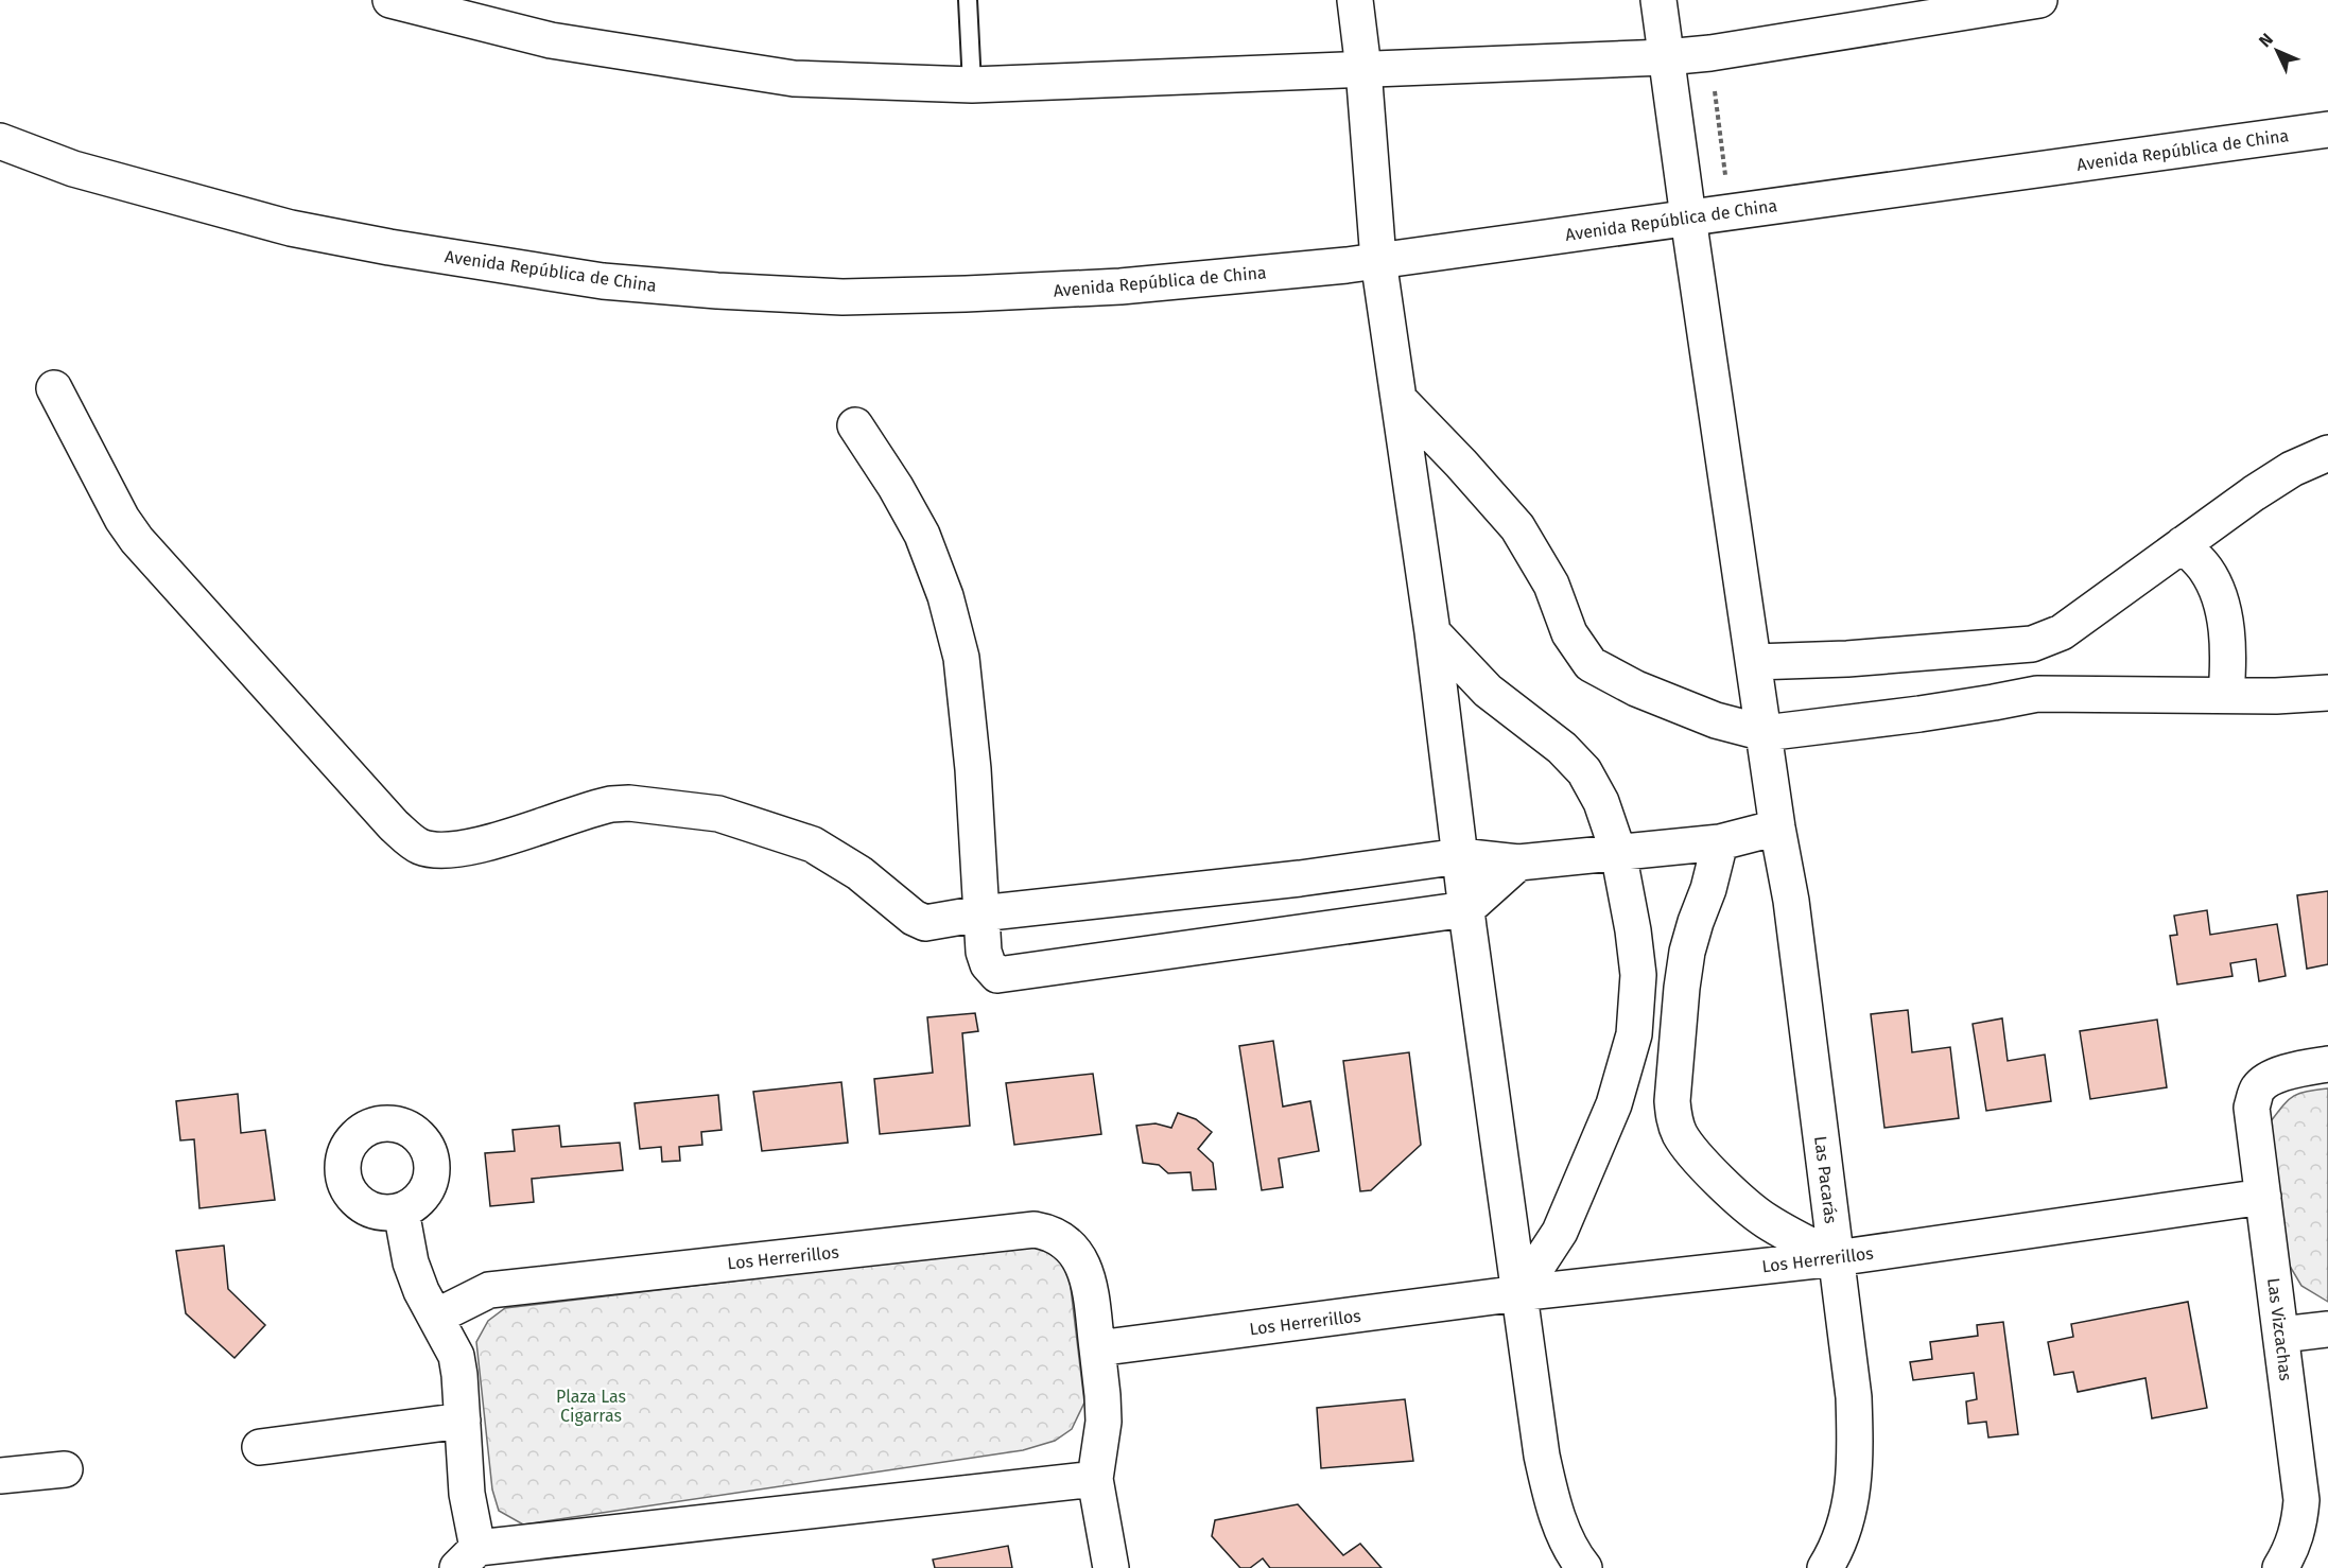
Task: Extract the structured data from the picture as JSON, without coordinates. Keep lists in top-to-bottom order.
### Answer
{
  "streets": {
    "street": [
      "Avenida República de China",
      "Las Pacarás",
      "Los Herrerillos",
      "Las Vizcachas"
    ]
  },
  "crossings": [
    ["Avenida República de China", "Las Pacarás"],
    ["Las Pacarás", "Los Herrerillos"],
    ["Los Herrerillos", "Las Vizcachas"]
  ],
  "parks": ["Plaza Las Cigarras"],
  "north": "top left"
}
